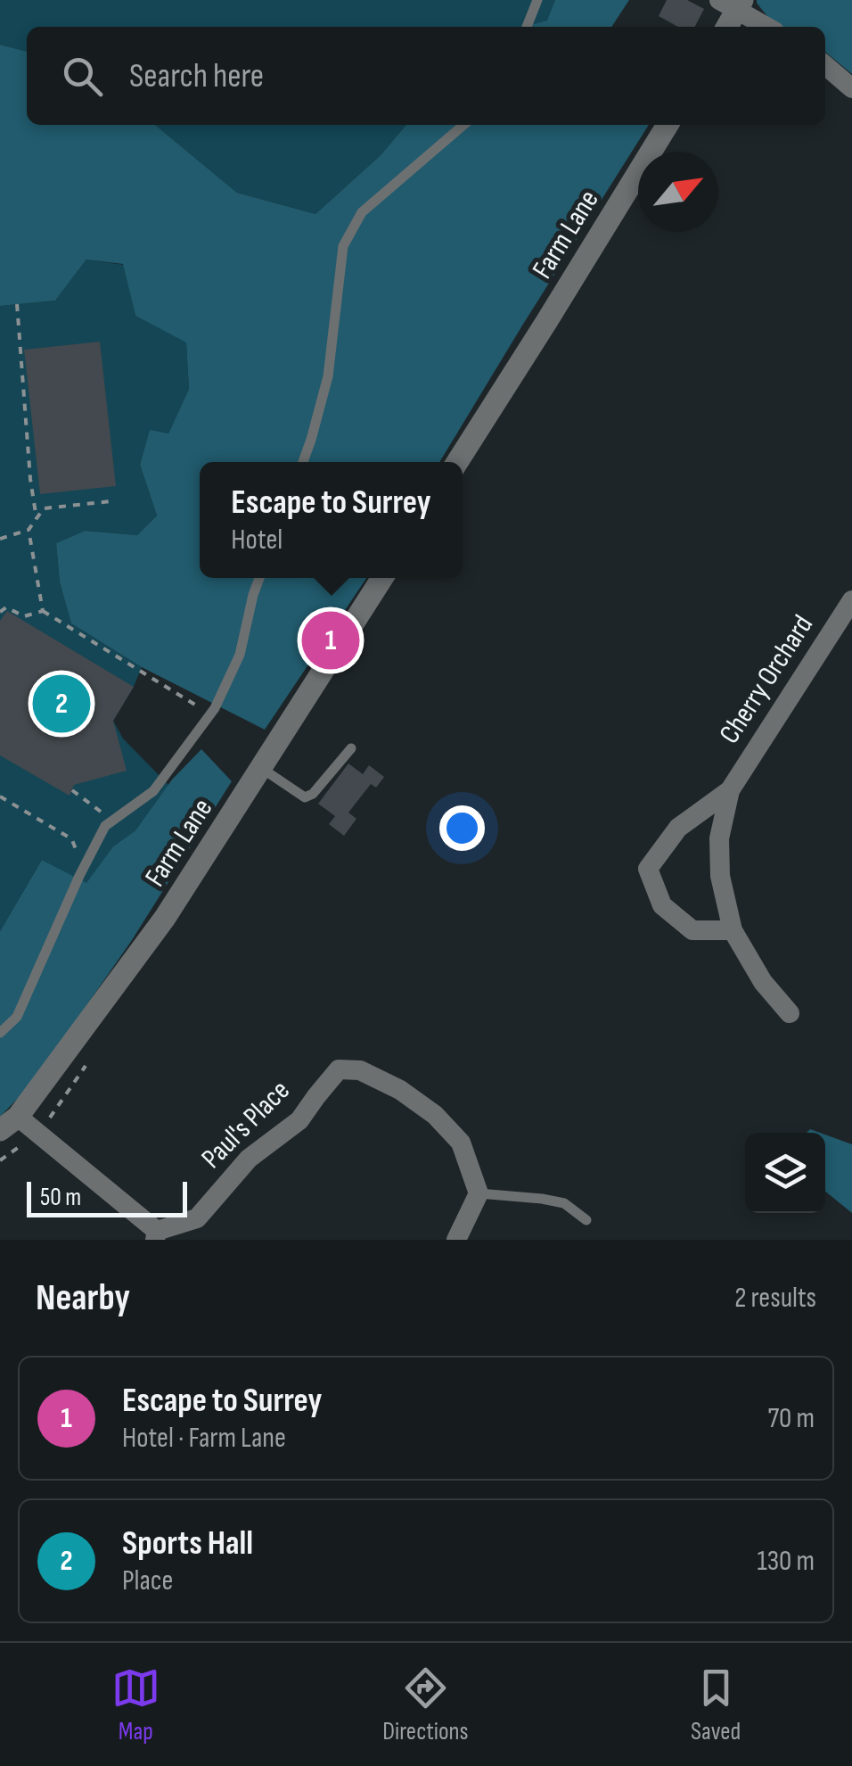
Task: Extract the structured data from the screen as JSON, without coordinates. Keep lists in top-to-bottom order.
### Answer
{
  "streets": {
    "street": ["Farm Lane", "Cherry Orchard", "Paul's Place"]
  },
  "crossings": [
    ["Farm Lane", "Paul's Place"]
  ],
  "scale_bar": "50 m",
  "north": "top right",
  "page": {
    "search": "Search here",
    "popup": ["Escape to Surrey", "Hotel"],
    "pins": ["1", "2"],
    "scale": "50 m",
    "heading": ["Nearby", "2 results"],
    "list": [
      {
        "mark": "1",
        "name": "Escape to Surrey",
        "note": "Hotel · Farm Lane",
        "value": "70 m"
      },
      {
        "mark": "2",
        "name": "Sports Hall",
        "note": "Place",
        "value": "130 m"
      }
    ],
    "nav": ["Map", "Directions", "Saved"]
  }
}
